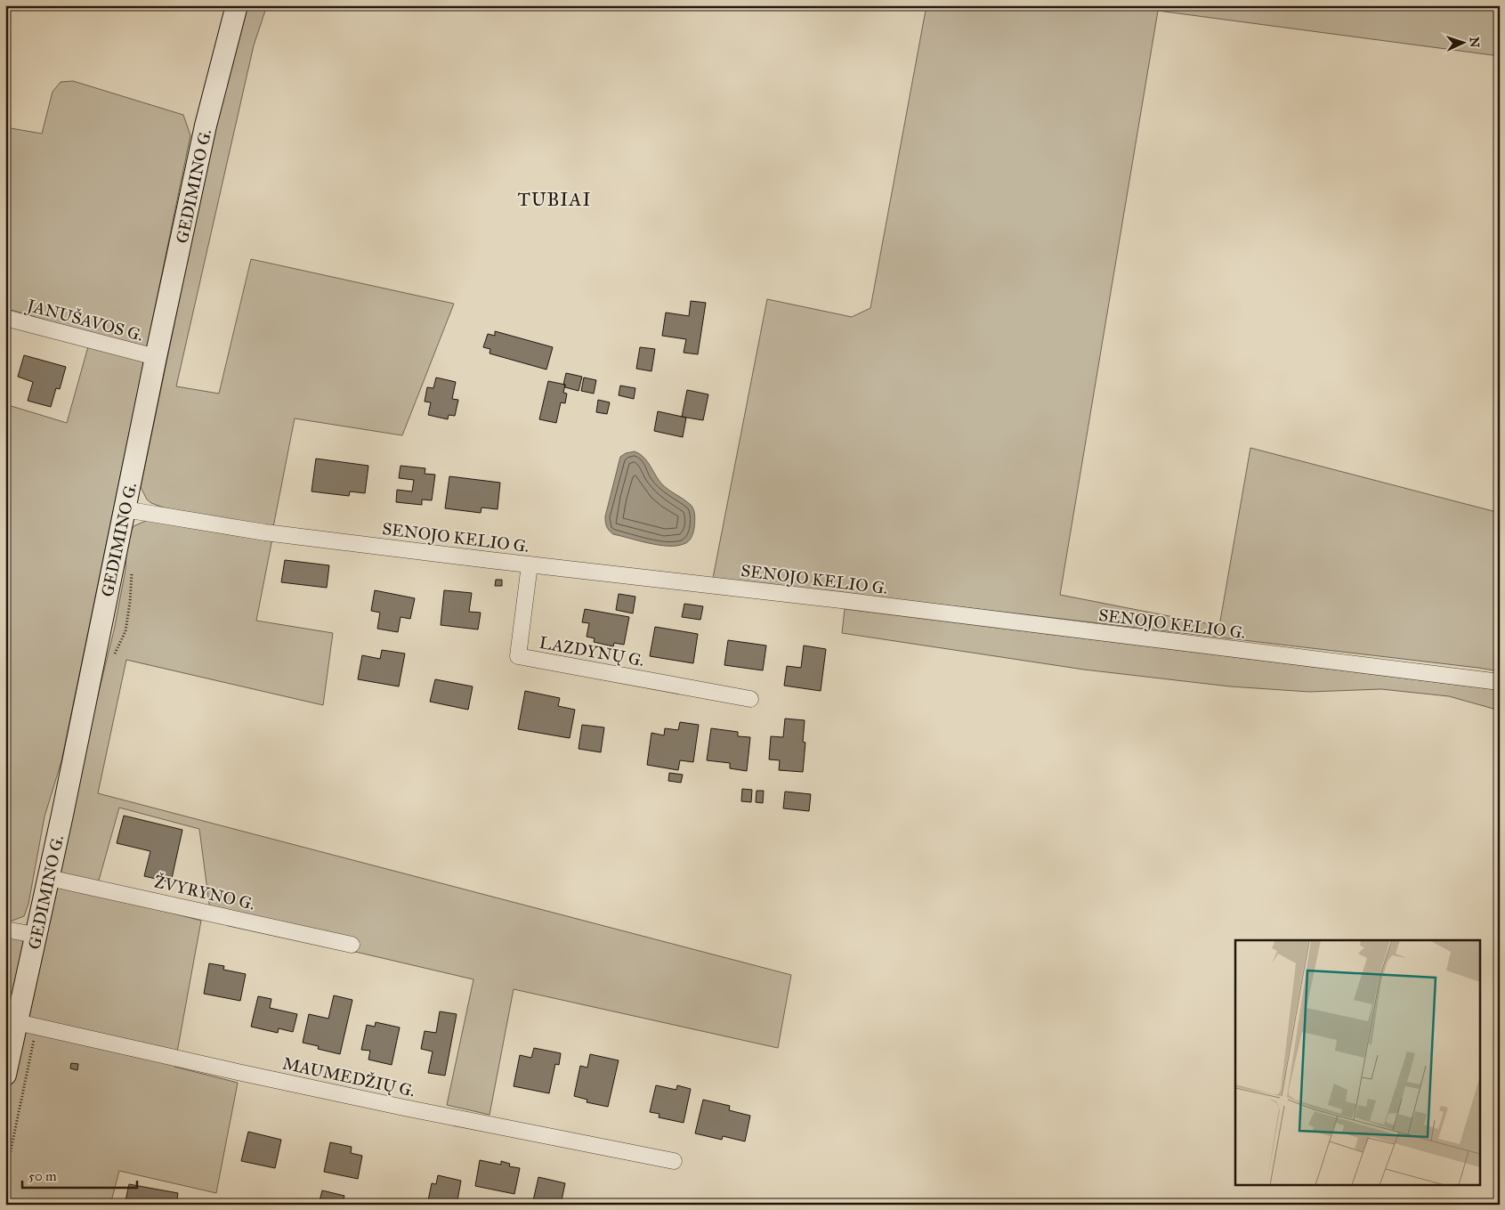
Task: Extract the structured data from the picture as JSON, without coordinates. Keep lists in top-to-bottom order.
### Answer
{
  "streets": {
    "main road": ["GEDIMINO G."],
    "street": [
      "JANUŠAVOS G.",
      "SENOJO KELIO G.",
      "LAZDYNŲ G.",
      "ŽVYRYNO G.",
      "MAUMEDŽIŲ G."
    ]
  },
  "crossings": [
    ["GEDIMINO G.", "JANUŠAVOS G."],
    ["GEDIMINO G.", "SENOJO KELIO G."],
    ["GEDIMINO G.", "ŽVYRYNO G."],
    ["GEDIMINO G.", "MAUMEDŽIŲ G."],
    ["SENOJO KELIO G.", "LAZDYNŲ G."]
  ],
  "districts": ["TUBIAI"],
  "scale_bar": "50 m",
  "north": "right"
}
